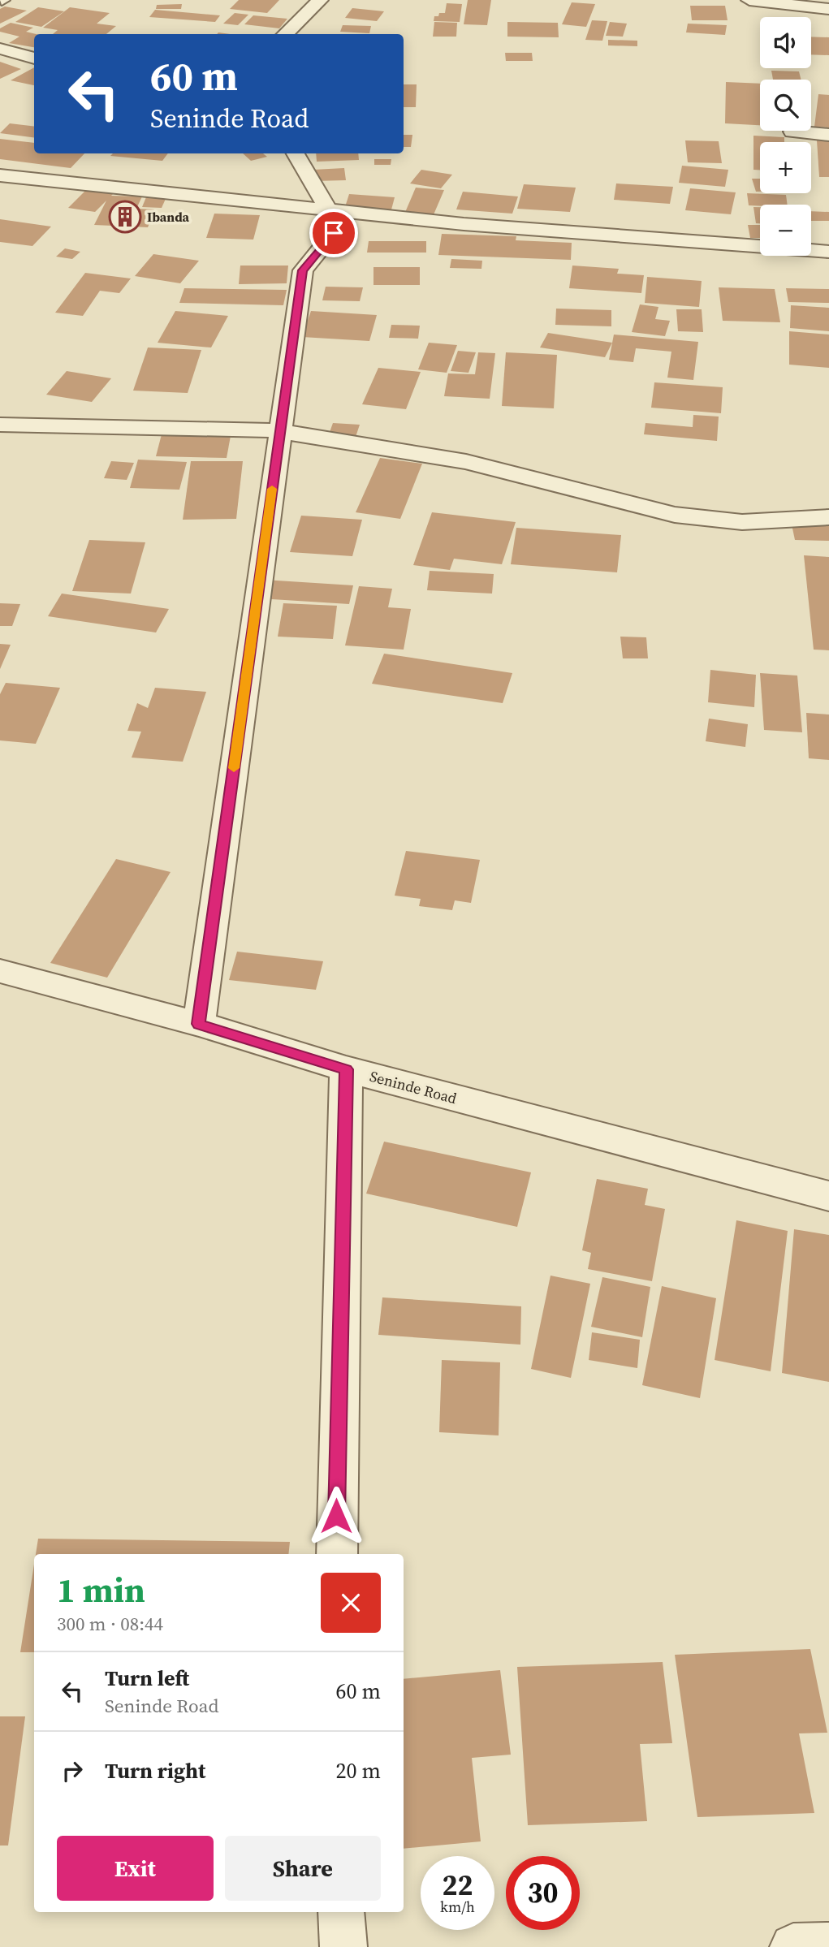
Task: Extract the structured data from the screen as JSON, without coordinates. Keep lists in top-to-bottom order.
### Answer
{
  "streets": {
    "street": ["Seninde Road"]
  },
  "places": {
    "building": ["Ibanda"]
  },
  "page": {
    "map_buttons": ["+", "−"],
    "turn": ["60 m", "Seninde Road"],
    "heading": ["1 min", "300 m · 08:44"],
    "list": [
      {
        "name": "Turn left",
        "note": "Seninde Road",
        "value": "60 m"
      },
      {
        "name": "Turn right",
        "value": "20 m"
      }
    ],
    "buttons": ["Exit", "Share"],
    "speed": "22 km/h",
    "limit": "30"
  }
}
